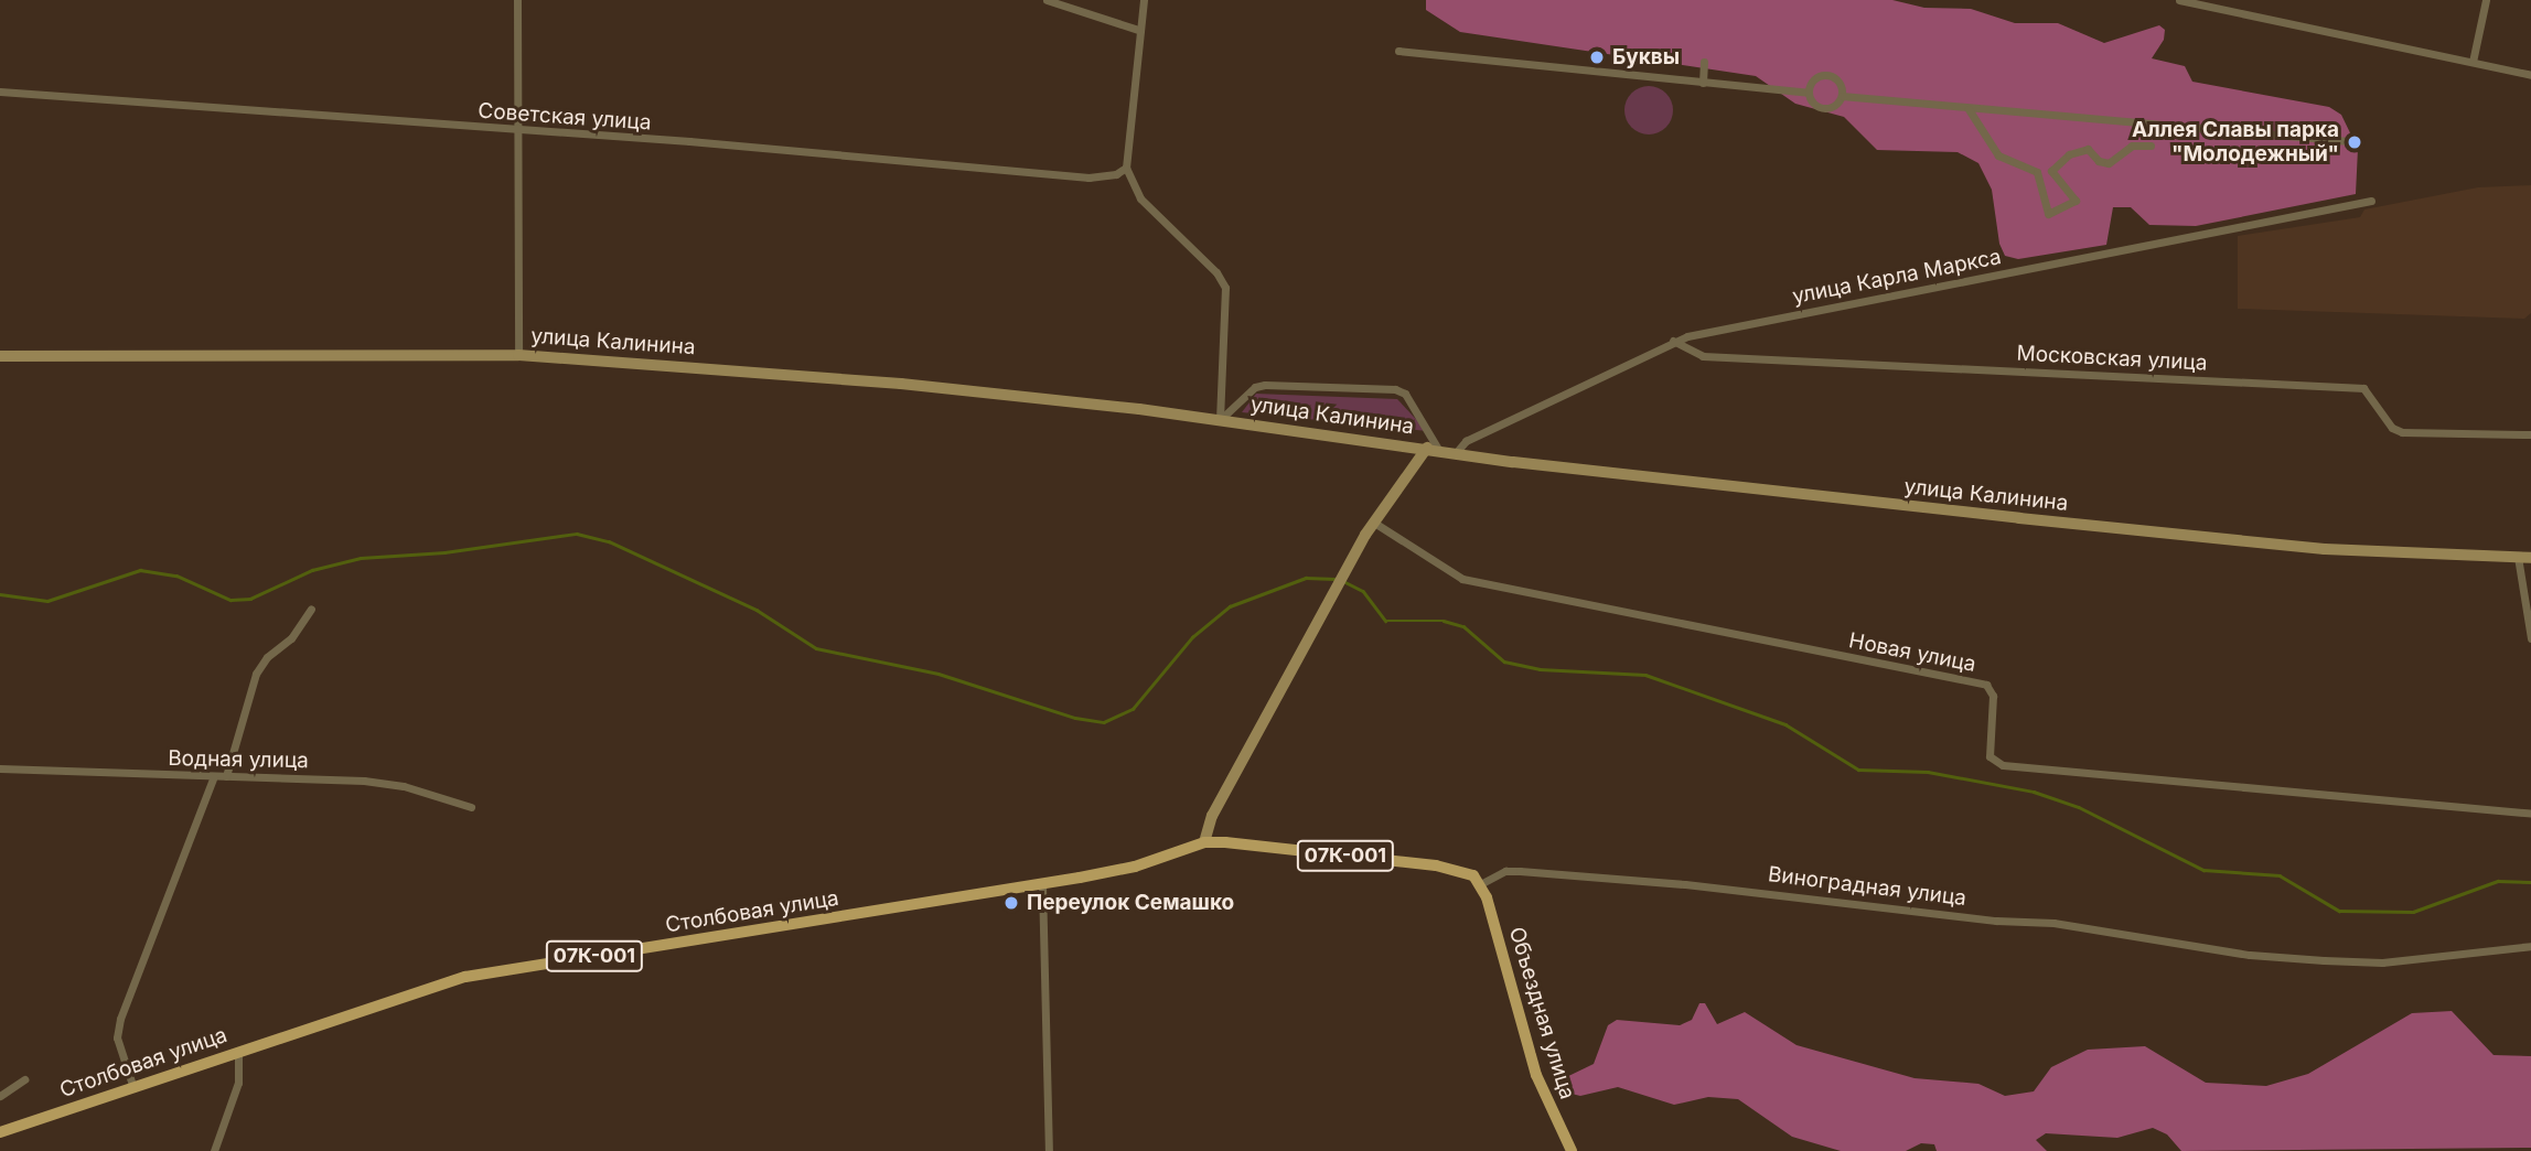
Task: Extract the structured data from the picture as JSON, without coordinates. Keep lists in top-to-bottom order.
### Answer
{
  "streets": {
    "main road": ["07К-001", "Столбовая улица", "Объездная улица"],
    "street": [
      "Советская улица",
      "улица Карла Маркса",
      "улица Калинина",
      "Московская улица",
      "Новая улица",
      "Водная улица",
      "Виноградная улица"
    ]
  },
  "crossings": [
    ["улица Карла Маркса", "улица Калинина"],
    ["улица Карла Маркса", "Московская улица"],
    ["07К-001", "Виноградная улица"],
    ["07К-001", "Столбовая улица"],
    ["07К-001", "Объездная улица"],
    ["Виноградная улица", "Объездная улица"]
  ],
  "places": ["Буквы", "Аллея Славы парка \"Молодежный\"", "Переулок Семашко"]
}
